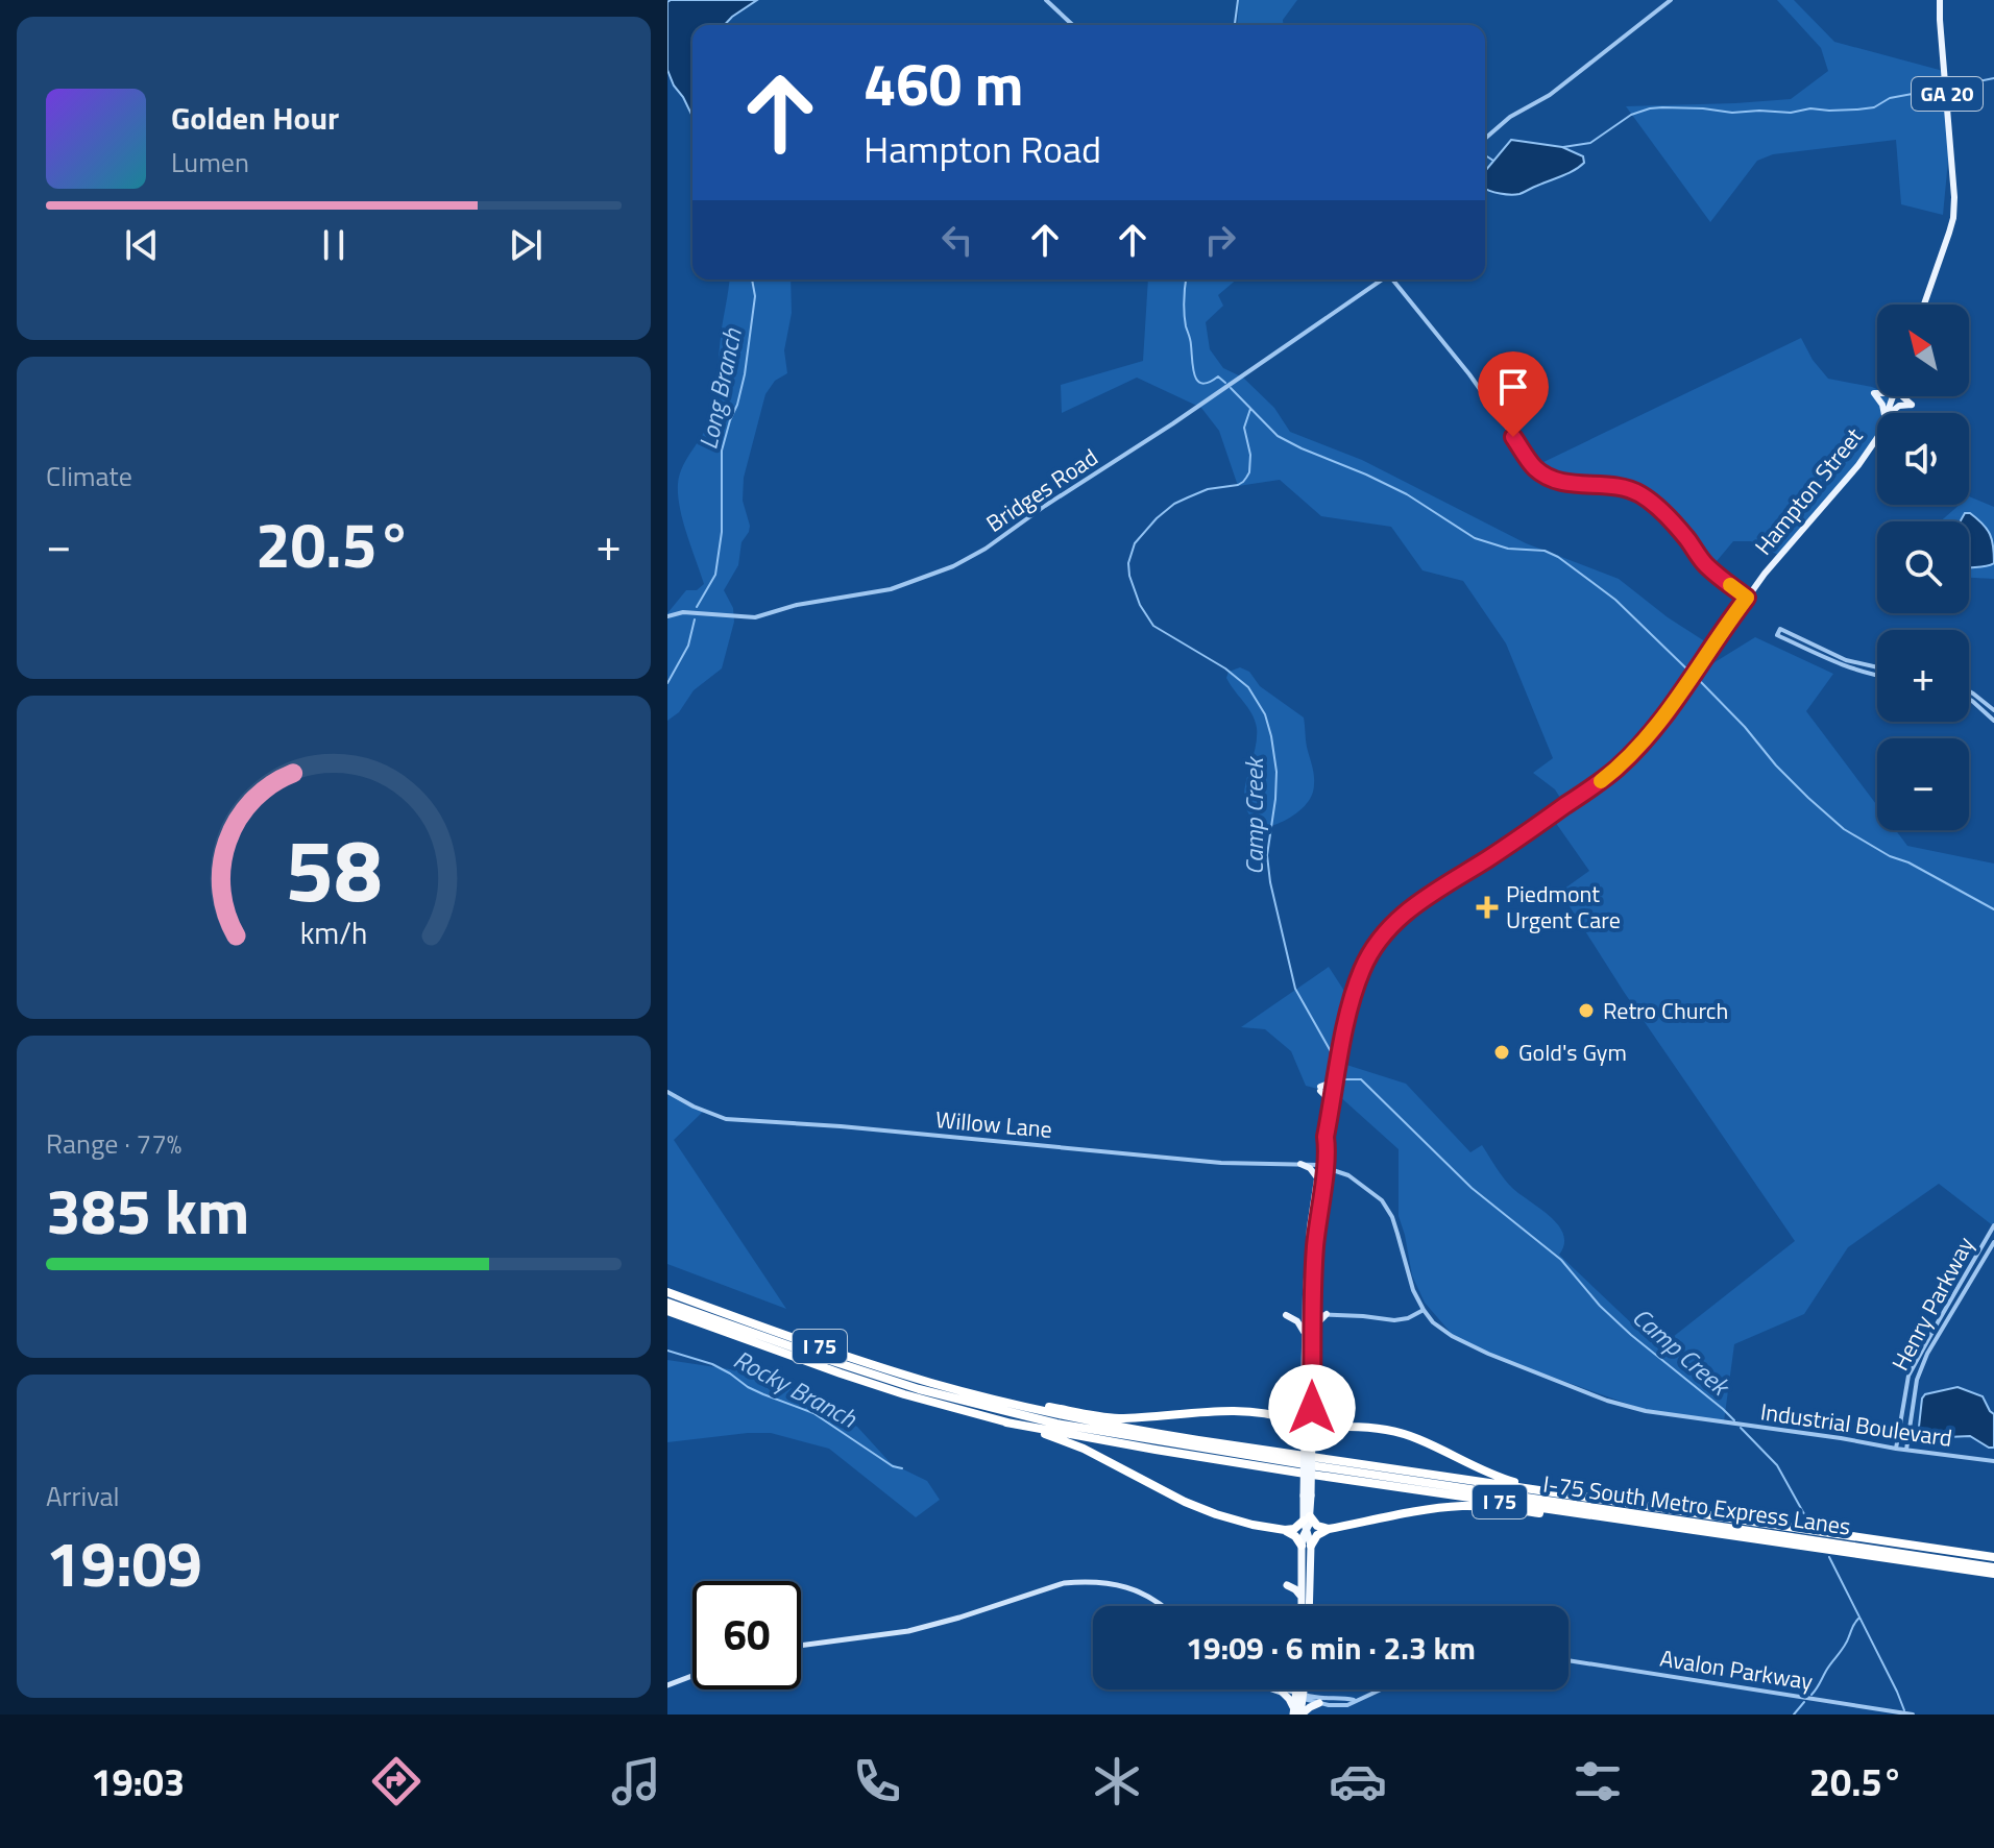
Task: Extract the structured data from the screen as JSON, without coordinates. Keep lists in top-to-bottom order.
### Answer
{
  "streets": {
    "highway": ["I 75", "I-75 South Metro Express Lanes"],
    "main road": ["GA 20", "Hampton Street"],
    "street": [
      "Bridges Road",
      "Willow Lane",
      "Henry Parkway",
      "Industrial Boulevard",
      "Avalon Parkway"
    ]
  },
  "crossings": [
    ["Hampton Street", "Willow Lane"],
    ["Hampton Street", "Industrial Boulevard"],
    ["Willow Lane", "Industrial Boulevard"],
    ["Henry Parkway", "Industrial Boulevard"],
    ["I 75", "I-75 South Metro Express Lanes"]
  ],
  "water": ["Long Branch", "Camp Creek", "Rocky Branch"],
  "places": {
    "health": ["Piedmont Urgent Care"],
    "other": ["Retro Church", "Gold's Gym"]
  },
  "north": "top left",
  "page": {
    "turn": ["460 m", "Hampton Road"],
    "song": ["Golden Hour", "Lumen"],
    "map_buttons": ["+", "−"],
    "tile": [
      "Climate",
      ["Range · 77%", "385 km"],
      ["Arrival", "19:09"]
    ],
    "heat": ["−", "20.5°", "+"],
    "limit": "60",
    "trip": "19:09 · 6 min · 2.3 km",
    "tabs": ["19:03", "20.5°"],
    "gauge": ["58", "km/h"]
  }
}
